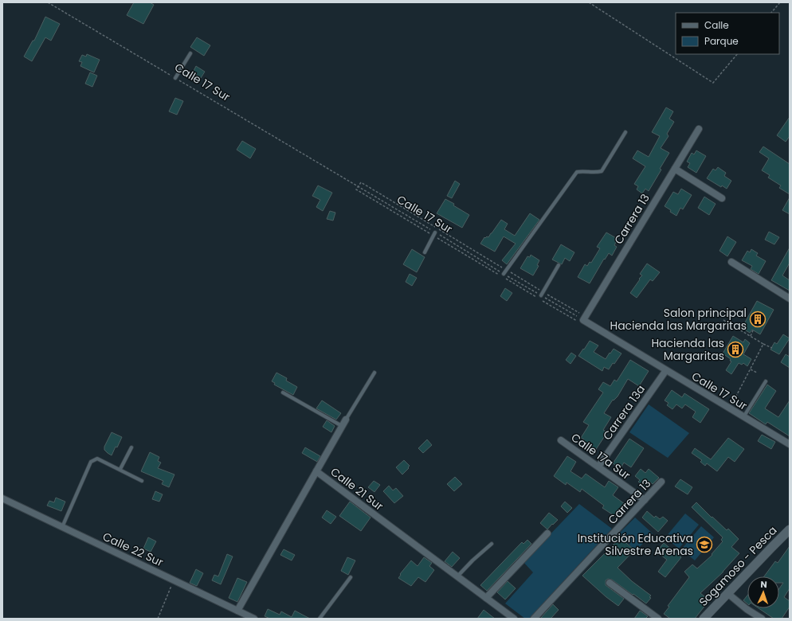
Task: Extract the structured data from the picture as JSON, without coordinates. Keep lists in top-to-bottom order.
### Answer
{
  "streets": {
    "main road": ["Sogamoso - Pesca"],
    "street": [
      "Calle 17 Sur",
      "Carrera 13",
      "Carrera 13a",
      "Calle 17a Sur",
      "Calle 21 Sur",
      "Calle 22 Sur"
    ]
  },
  "crossings": [
    ["Calle 17 Sur", "Carrera 13"],
    ["Calle 17 Sur", "Carrera 13a"],
    ["Carrera 13", "Calle 17a Sur"],
    ["Carrera 13a", "Calle 17a Sur"],
    ["Calle 21 Sur", "Calle 22 Sur"]
  ],
  "places": {
    "building": ["Salon principal Hacienda las Margaritas", "Hacienda las Margaritas"],
    "school or university": ["Institución Educativa Silvestre Arenas"]
  },
  "legend": ["Calle", "Parque"],
  "north": "top"
}
